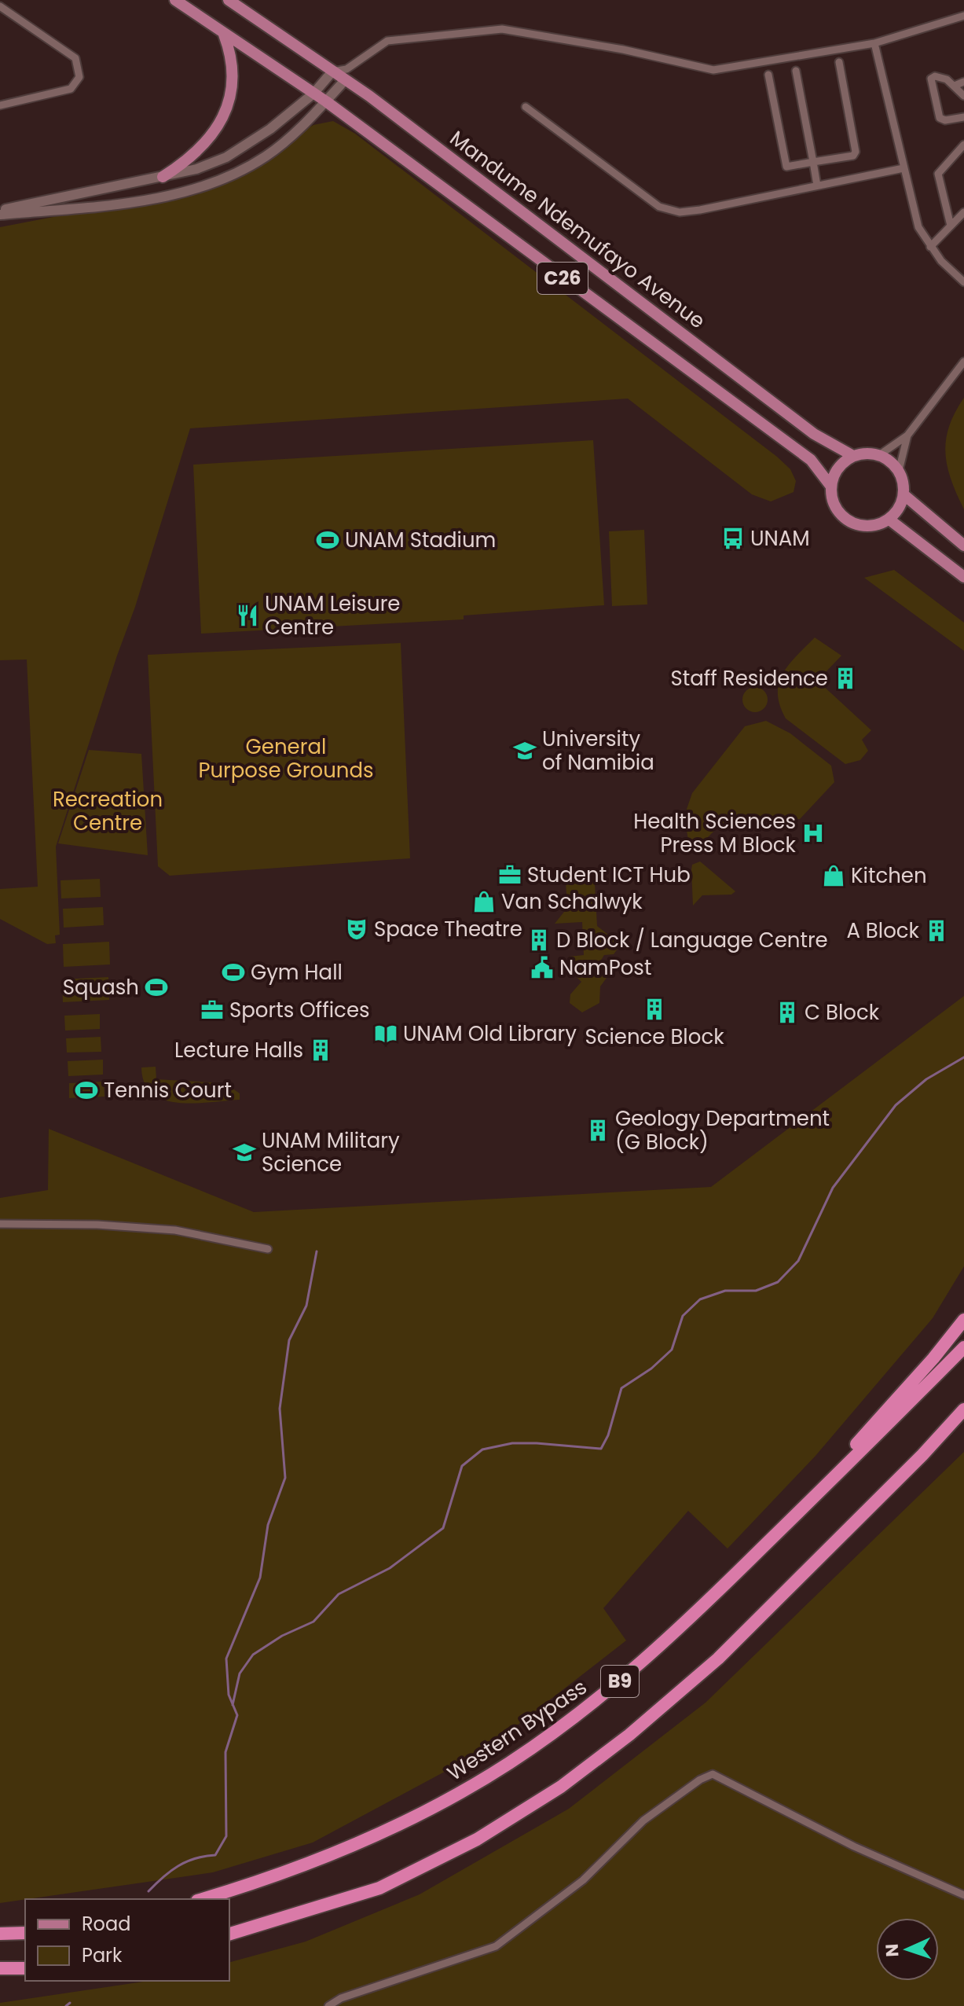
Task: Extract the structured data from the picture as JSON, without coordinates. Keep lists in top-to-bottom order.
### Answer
{
  "streets": {
    "highway": ["B9", "Western Bypass"],
    "main road": ["Mandume Ndemufayo Avenue", "C26"]
  },
  "crossings": [
    ["Mandume Ndemufayo Avenue", "C26"]
  ],
  "parks": ["General Purpose Grounds", "Recreation Centre"],
  "places": {
    "bus stop": ["UNAM"],
    "sports": [
      "UNAM Stadium",
      "Gym Hall",
      "Squash",
      "Tennis Court"
    ],
    "restaurant": ["UNAM Leisure Centre"],
    "building": [
      "Staff Residence",
      "A Block",
      "D Block / Language Centre",
      "Science Block",
      "C Block",
      "Lecture Halls",
      "Geology Department (G Block)"
    ],
    "school or university": ["University of Namibia", "UNAM Military Science"],
    "hospital": ["Health Sciences Press M Block"],
    "office": ["Student ICT Hub", "Sports Offices"],
    "shop": ["Kitchen", "Van Schalwyk"],
    "theatre": ["Space Theatre"],
    "public building": ["NamPost"],
    "library": ["UNAM Old Library"]
  },
  "legend": ["Road", "Park"],
  "north": "left"
}
